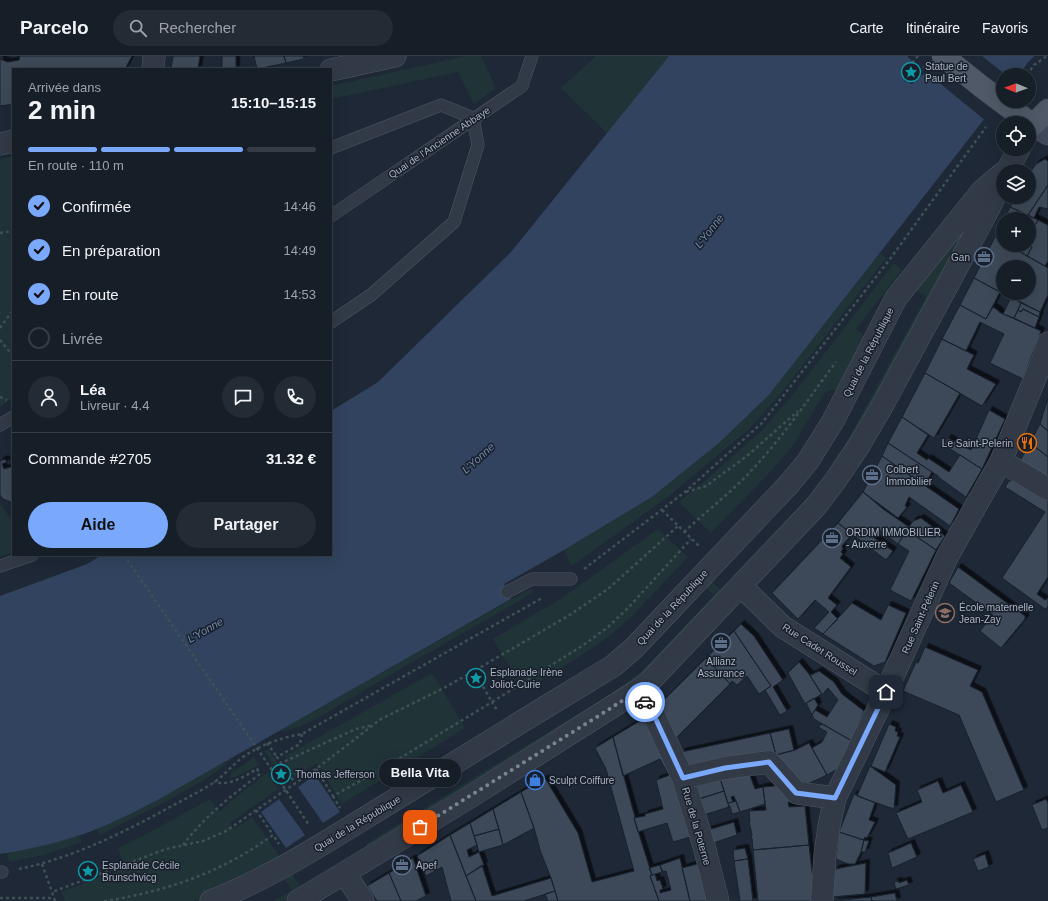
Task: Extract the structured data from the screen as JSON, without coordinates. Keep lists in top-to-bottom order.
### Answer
{
  "streets": {
    "street": [
      "Quai de la République",
      "Rue Saint-Pélerin",
      "Rue Cadet Roussel",
      "Rue de la Poterne"
    ],
    "lane": ["Quai de l'Ancienne Abbaye"]
  },
  "crossings": [
    ["Quai de la République", "Rue Cadet Roussel"],
    ["Quai de la République", "Rue de la Poterne"],
    ["Rue Saint-Pélerin", "Rue Cadet Roussel"]
  ],
  "water": ["L'Yonne"],
  "places": {
    "place": [
      "Statue de Paul Bert",
      "Esplanade Irène Joliot-Curie",
      "Thomas Jefferson",
      "Esplanade Cécile Brunschvicg"
    ],
    "office": [
      "Gan",
      "Colbert Immobilier",
      "ORDIM IMMOBILIER - Auxerre",
      "Allianz Assurance",
      "Apef"
    ],
    "restaurant": ["Le Saint-Pelerin"],
    "school or university": ["École maternelle Jean-Zay"],
    "shop": ["Sculpt Coiffure"],
    "other": ["Bella Vita"]
  },
  "north": "left",
  "page": {
    "header": "Parcelo",
    "search": "Rechercher",
    "nav": ["Carte", "Itinéraire", "Favoris"],
    "map_buttons": ["+", "−"],
    "heading": ["2 min", "Arrivée dans", "15:10–15:15"],
    "panel": [
      "Léa",
      "Livreur · 4.4",
      "Commande #2705",
      "31.32 €"
    ],
    "bar": "En route · 110 m",
    "list": [
      ["Confirmée", "14:46"],
      ["En préparation", "14:49"],
      ["En route", "14:53"],
      "Livrée"
    ],
    "buttons": ["Aide", "Partager"],
    "bubble": "Bella Vita"
  }
}
